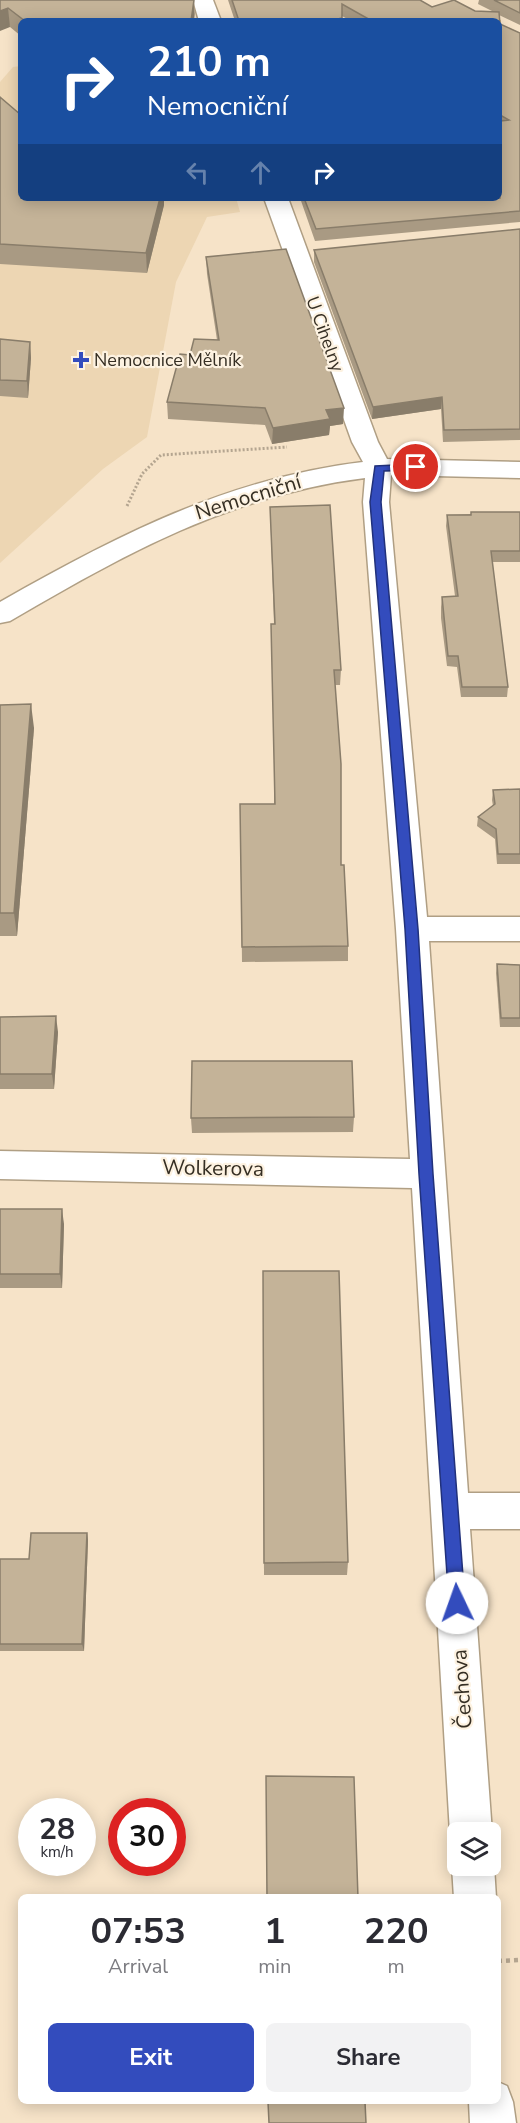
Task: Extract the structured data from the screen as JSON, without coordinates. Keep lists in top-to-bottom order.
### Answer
{
  "streets": {
    "street": [
      "U Cihelny",
      "Nemocniční",
      "Wolkerova",
      "Čechova"
    ]
  },
  "crossings": [
    ["U Cihelny", "Nemocniční"],
    ["U Cihelny", "Čechova"],
    ["Nemocniční", "Čechova"],
    ["Wolkerova", "Čechova"]
  ],
  "places": {
    "health": ["Nemocnice Mělník"]
  },
  "page": {
    "turn": ["210 m", "Nemocniční"],
    "speed": "28 km/h",
    "limit": "30",
    "eta": [
      "07:53",
      "Arrival",
      "1",
      "min",
      "220",
      "m"
    ],
    "buttons": ["Exit", "Share"]
  }
}
